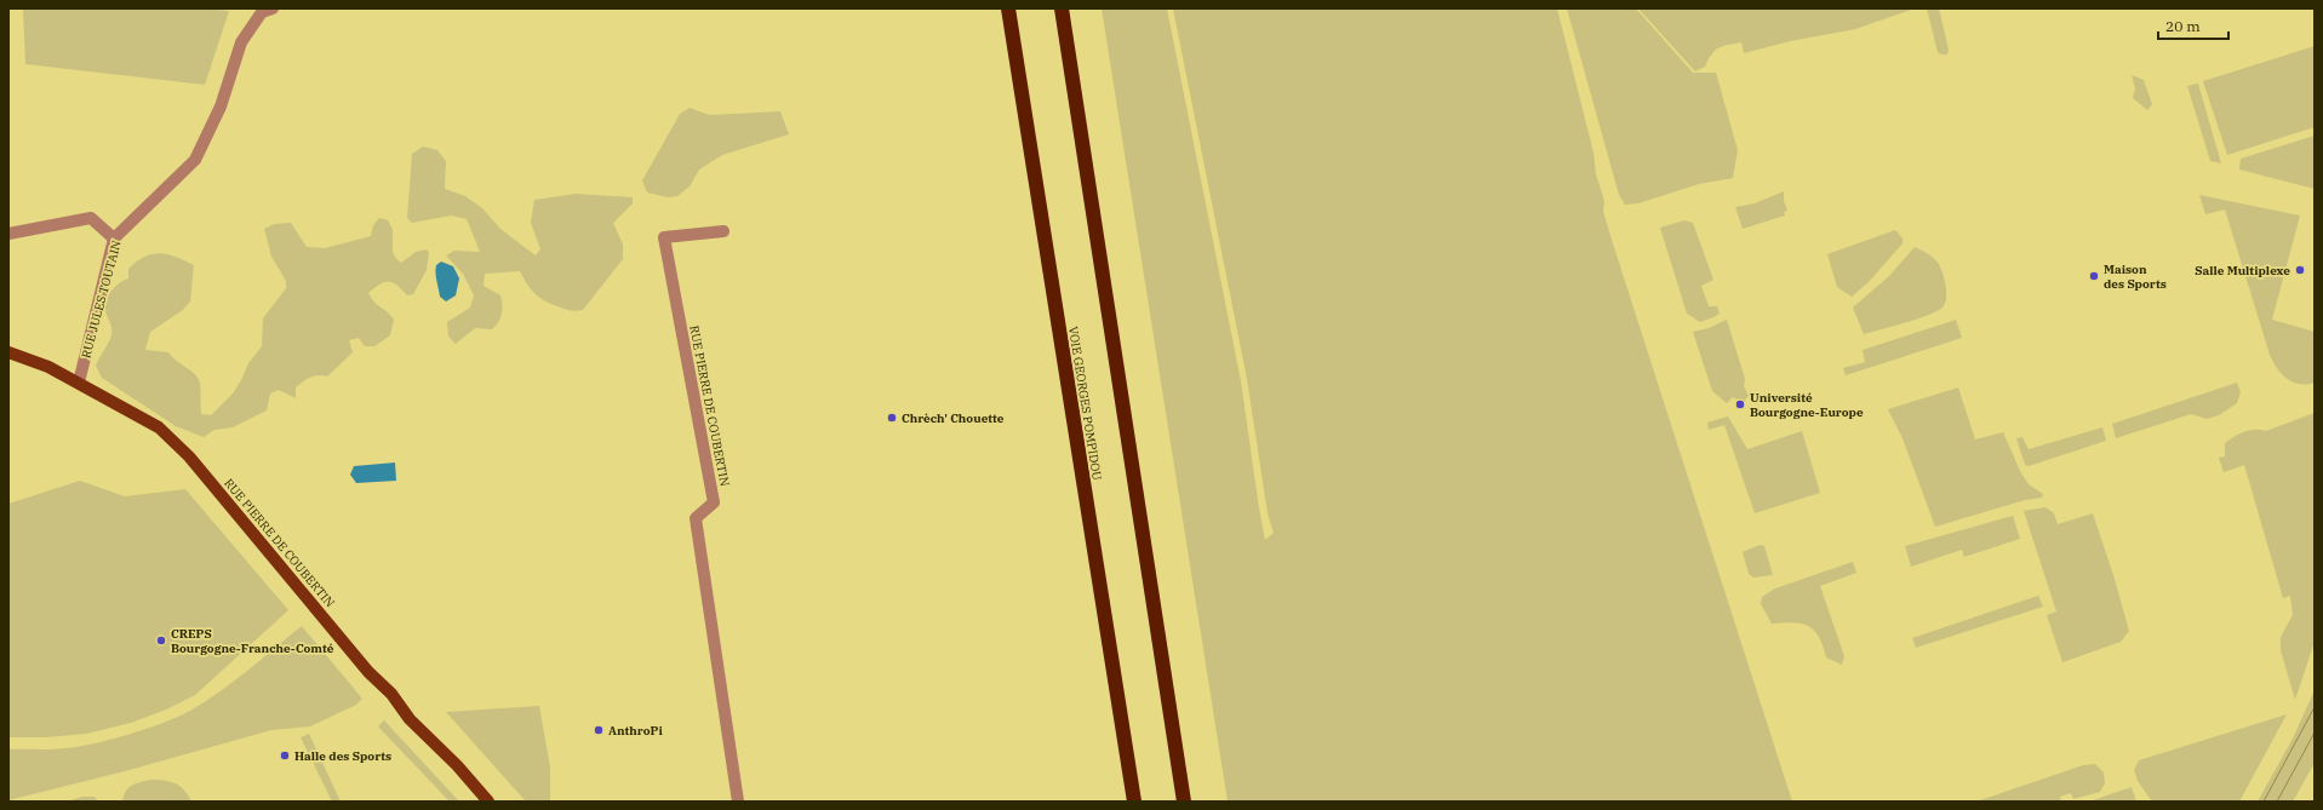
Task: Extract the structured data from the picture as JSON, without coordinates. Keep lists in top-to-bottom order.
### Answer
{
  "streets": {
    "highway": ["VOIE GEORGES POMPIDOU"],
    "main road": ["RUE PIERRE DE COUBERTIN"],
    "street": ["RUE JULES TOUTAIN"]
  },
  "crossings": [
    ["RUE JULES TOUTAIN", "RUE PIERRE DE COUBERTIN"]
  ],
  "places": [
    "Salle Multiplexe",
    "Maison des Sports",
    "Université Bourgogne-Europe",
    "Chrèch' Chouette",
    "CREPS Bourgogne-Franche-Comté",
    "AnthroPi",
    "Halle des Sports"
  ],
  "scale_bar": "20 m"
}
